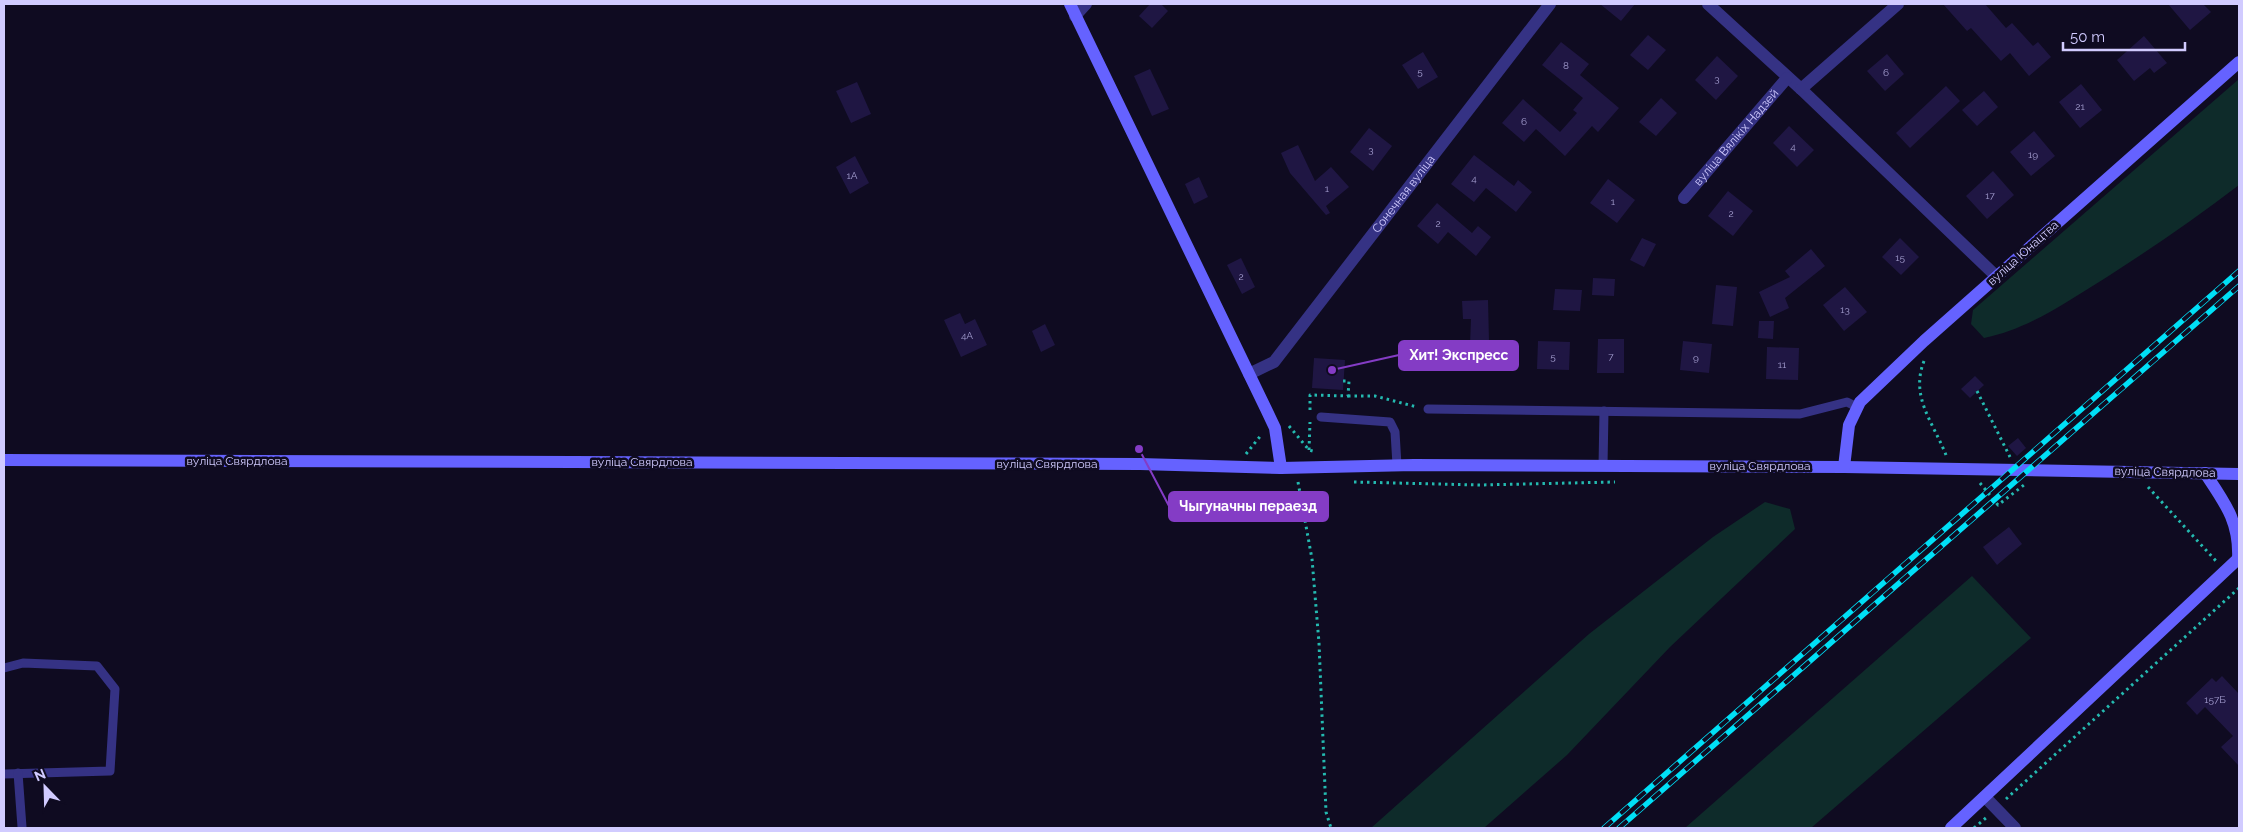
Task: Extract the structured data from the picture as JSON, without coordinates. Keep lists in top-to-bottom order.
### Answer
{
  "streets": {
    "street": [
      "вуліца Вялікіх Надзей",
      "Сонечная вуліца",
      "вуліца Юнацтва",
      "вуліца Свярдлова"
    ]
  },
  "crossings": [
    ["вуліца Юнацтва", "вуліца Свярдлова"]
  ],
  "places": ["Хит! Экспресс", "Чыгуначны пераезд"],
  "house_numbers": [
    "8",
    "5",
    "6",
    "3",
    "21",
    "6",
    "4",
    "3",
    "19",
    "1А",
    "4",
    "1",
    "17",
    "1",
    "2",
    "2",
    "15",
    "2",
    "13",
    "4А",
    "5",
    "7",
    "9",
    "11",
    "157Б"
  ],
  "scale_bar": "50 m",
  "north": "top left"
}
